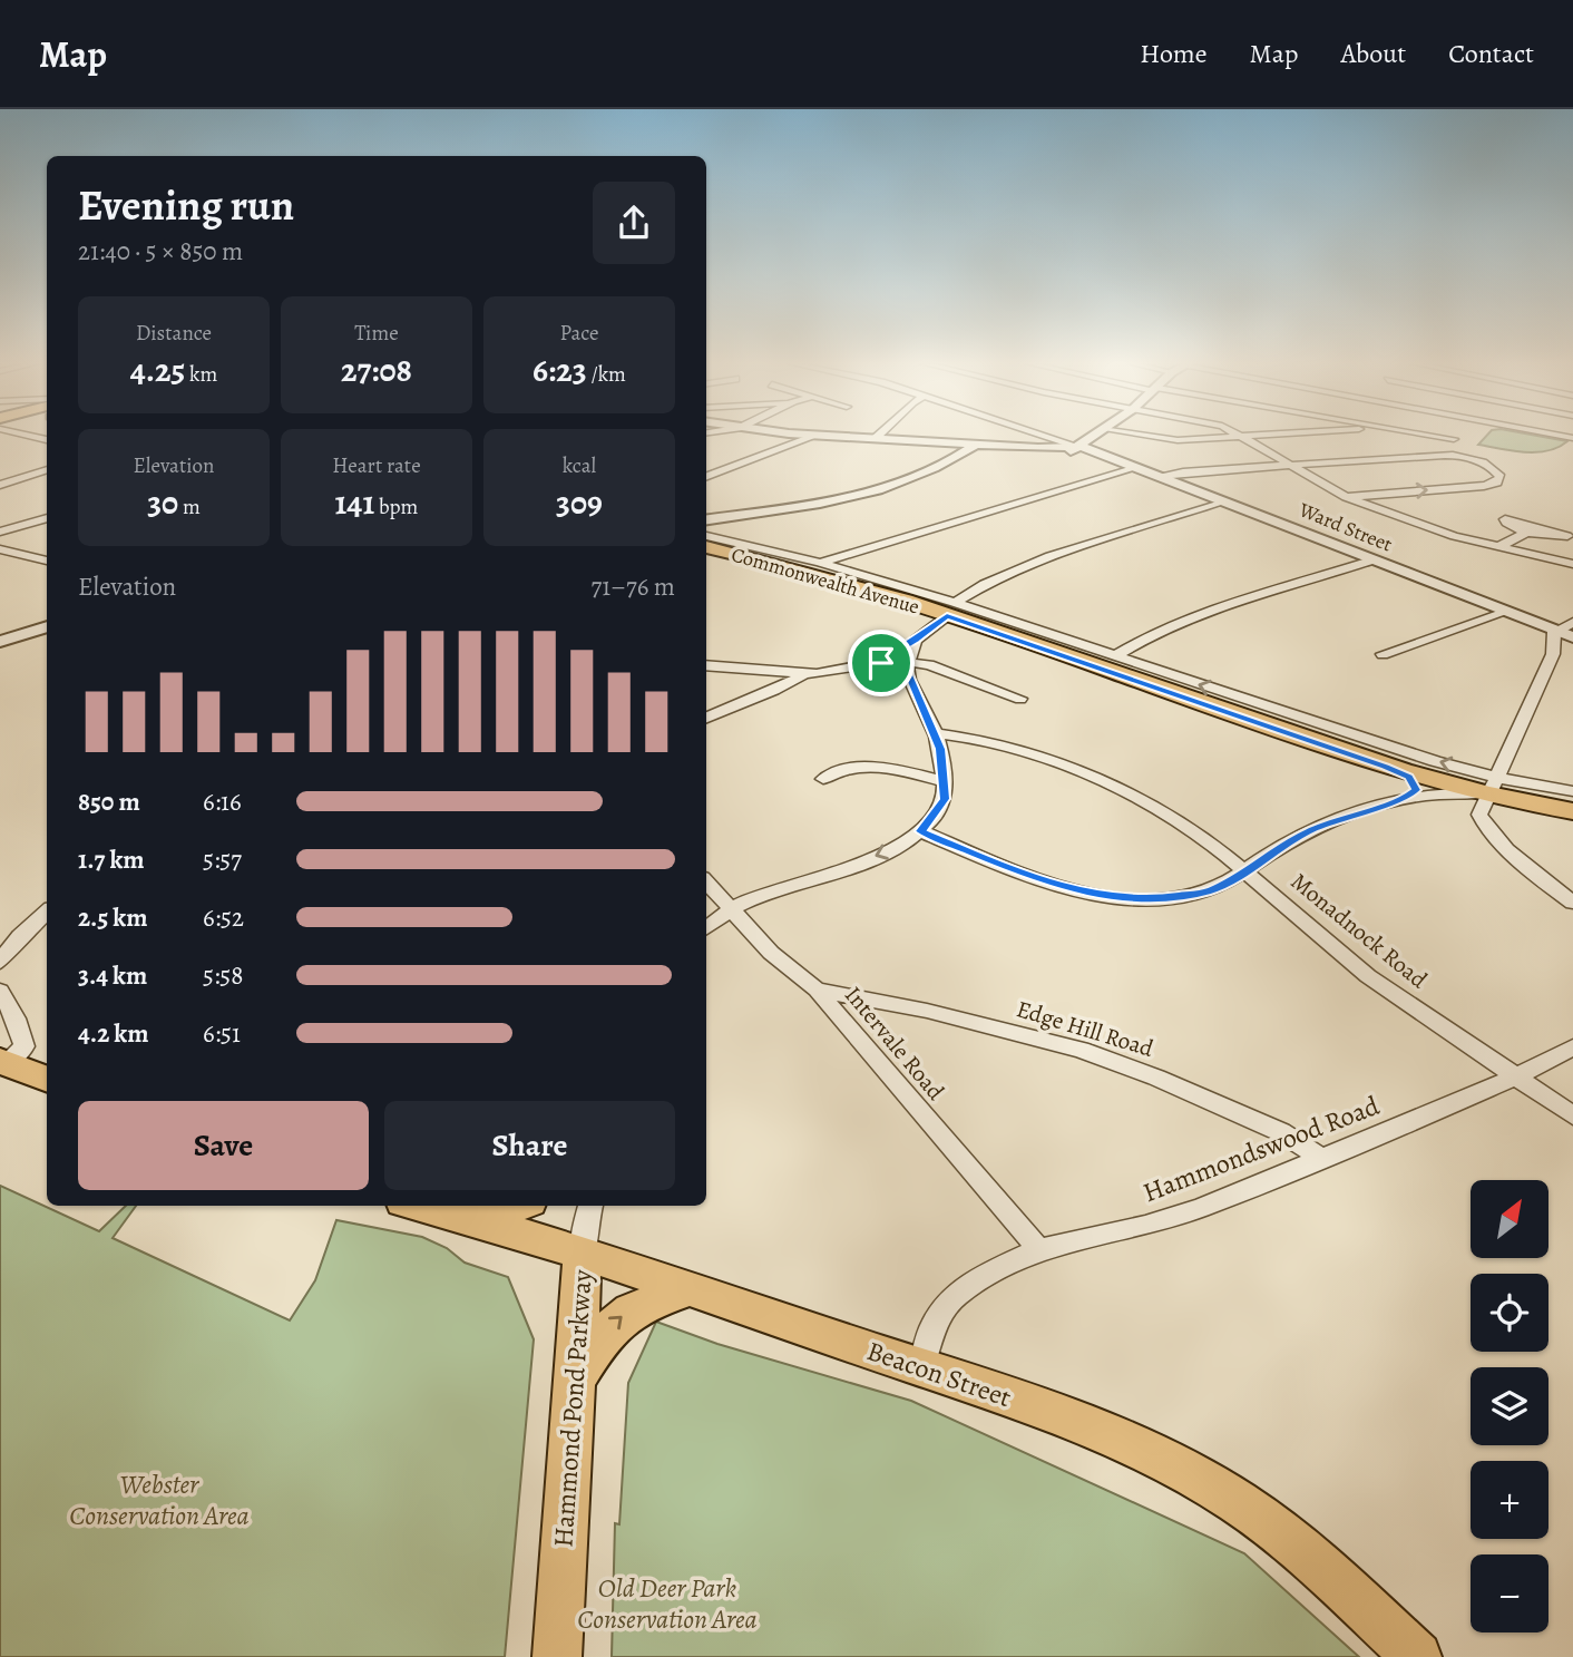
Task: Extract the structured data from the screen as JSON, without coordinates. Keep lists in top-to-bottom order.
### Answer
{
  "streets": {
    "main road": ["Commonwealth Avenue", "Beacon Street", "Hammond Pond Parkway"],
    "street": [
      "Ward Street",
      "Monadnock Road",
      "Edge Hill Road",
      "Intervale Road",
      "Hammondswood Road"
    ]
  },
  "crossings": [
    ["Monadnock Road", "Hammondswood Road"],
    ["Edge Hill Road", "Intervale Road"],
    ["Edge Hill Road", "Hammondswood Road"],
    ["Intervale Road", "Hammondswood Road"],
    ["Hammondswood Road", "Beacon Street"],
    ["Beacon Street", "Hammond Pond Parkway"]
  ],
  "parks": ["Webster Conservation Area", "Old Deer Park Conservation Area"],
  "north": "top right",
  "page": {
    "header": "Map",
    "nav": [
      "Home",
      "Map",
      "About",
      "Contact"
    ],
    "heading": ["Evening run", "21:40 · 5 × 850 m"],
    "stats": [
      ["Distance", "4.25 km"],
      ["Time", "27:08"],
      ["Pace", "6:23 /km"],
      ["Elevation", "30 m"],
      ["Heart rate", "141 bpm"],
      ["kcal", "309"]
    ],
    "chart": ["Elevation", "71–76 m"],
    "list": [
      {
        "name": "850 m",
        "note": "6:16"
      },
      {
        "name": "1.7 km",
        "note": "5:57"
      },
      {
        "name": "2.5 km",
        "note": "6:52"
      },
      {
        "name": "3.4 km",
        "note": "5:58"
      },
      {
        "name": "4.2 km",
        "note": "6:51"
      }
    ],
    "buttons": ["Save", "Share"],
    "map_buttons": ["+", "−"]
  }
}
